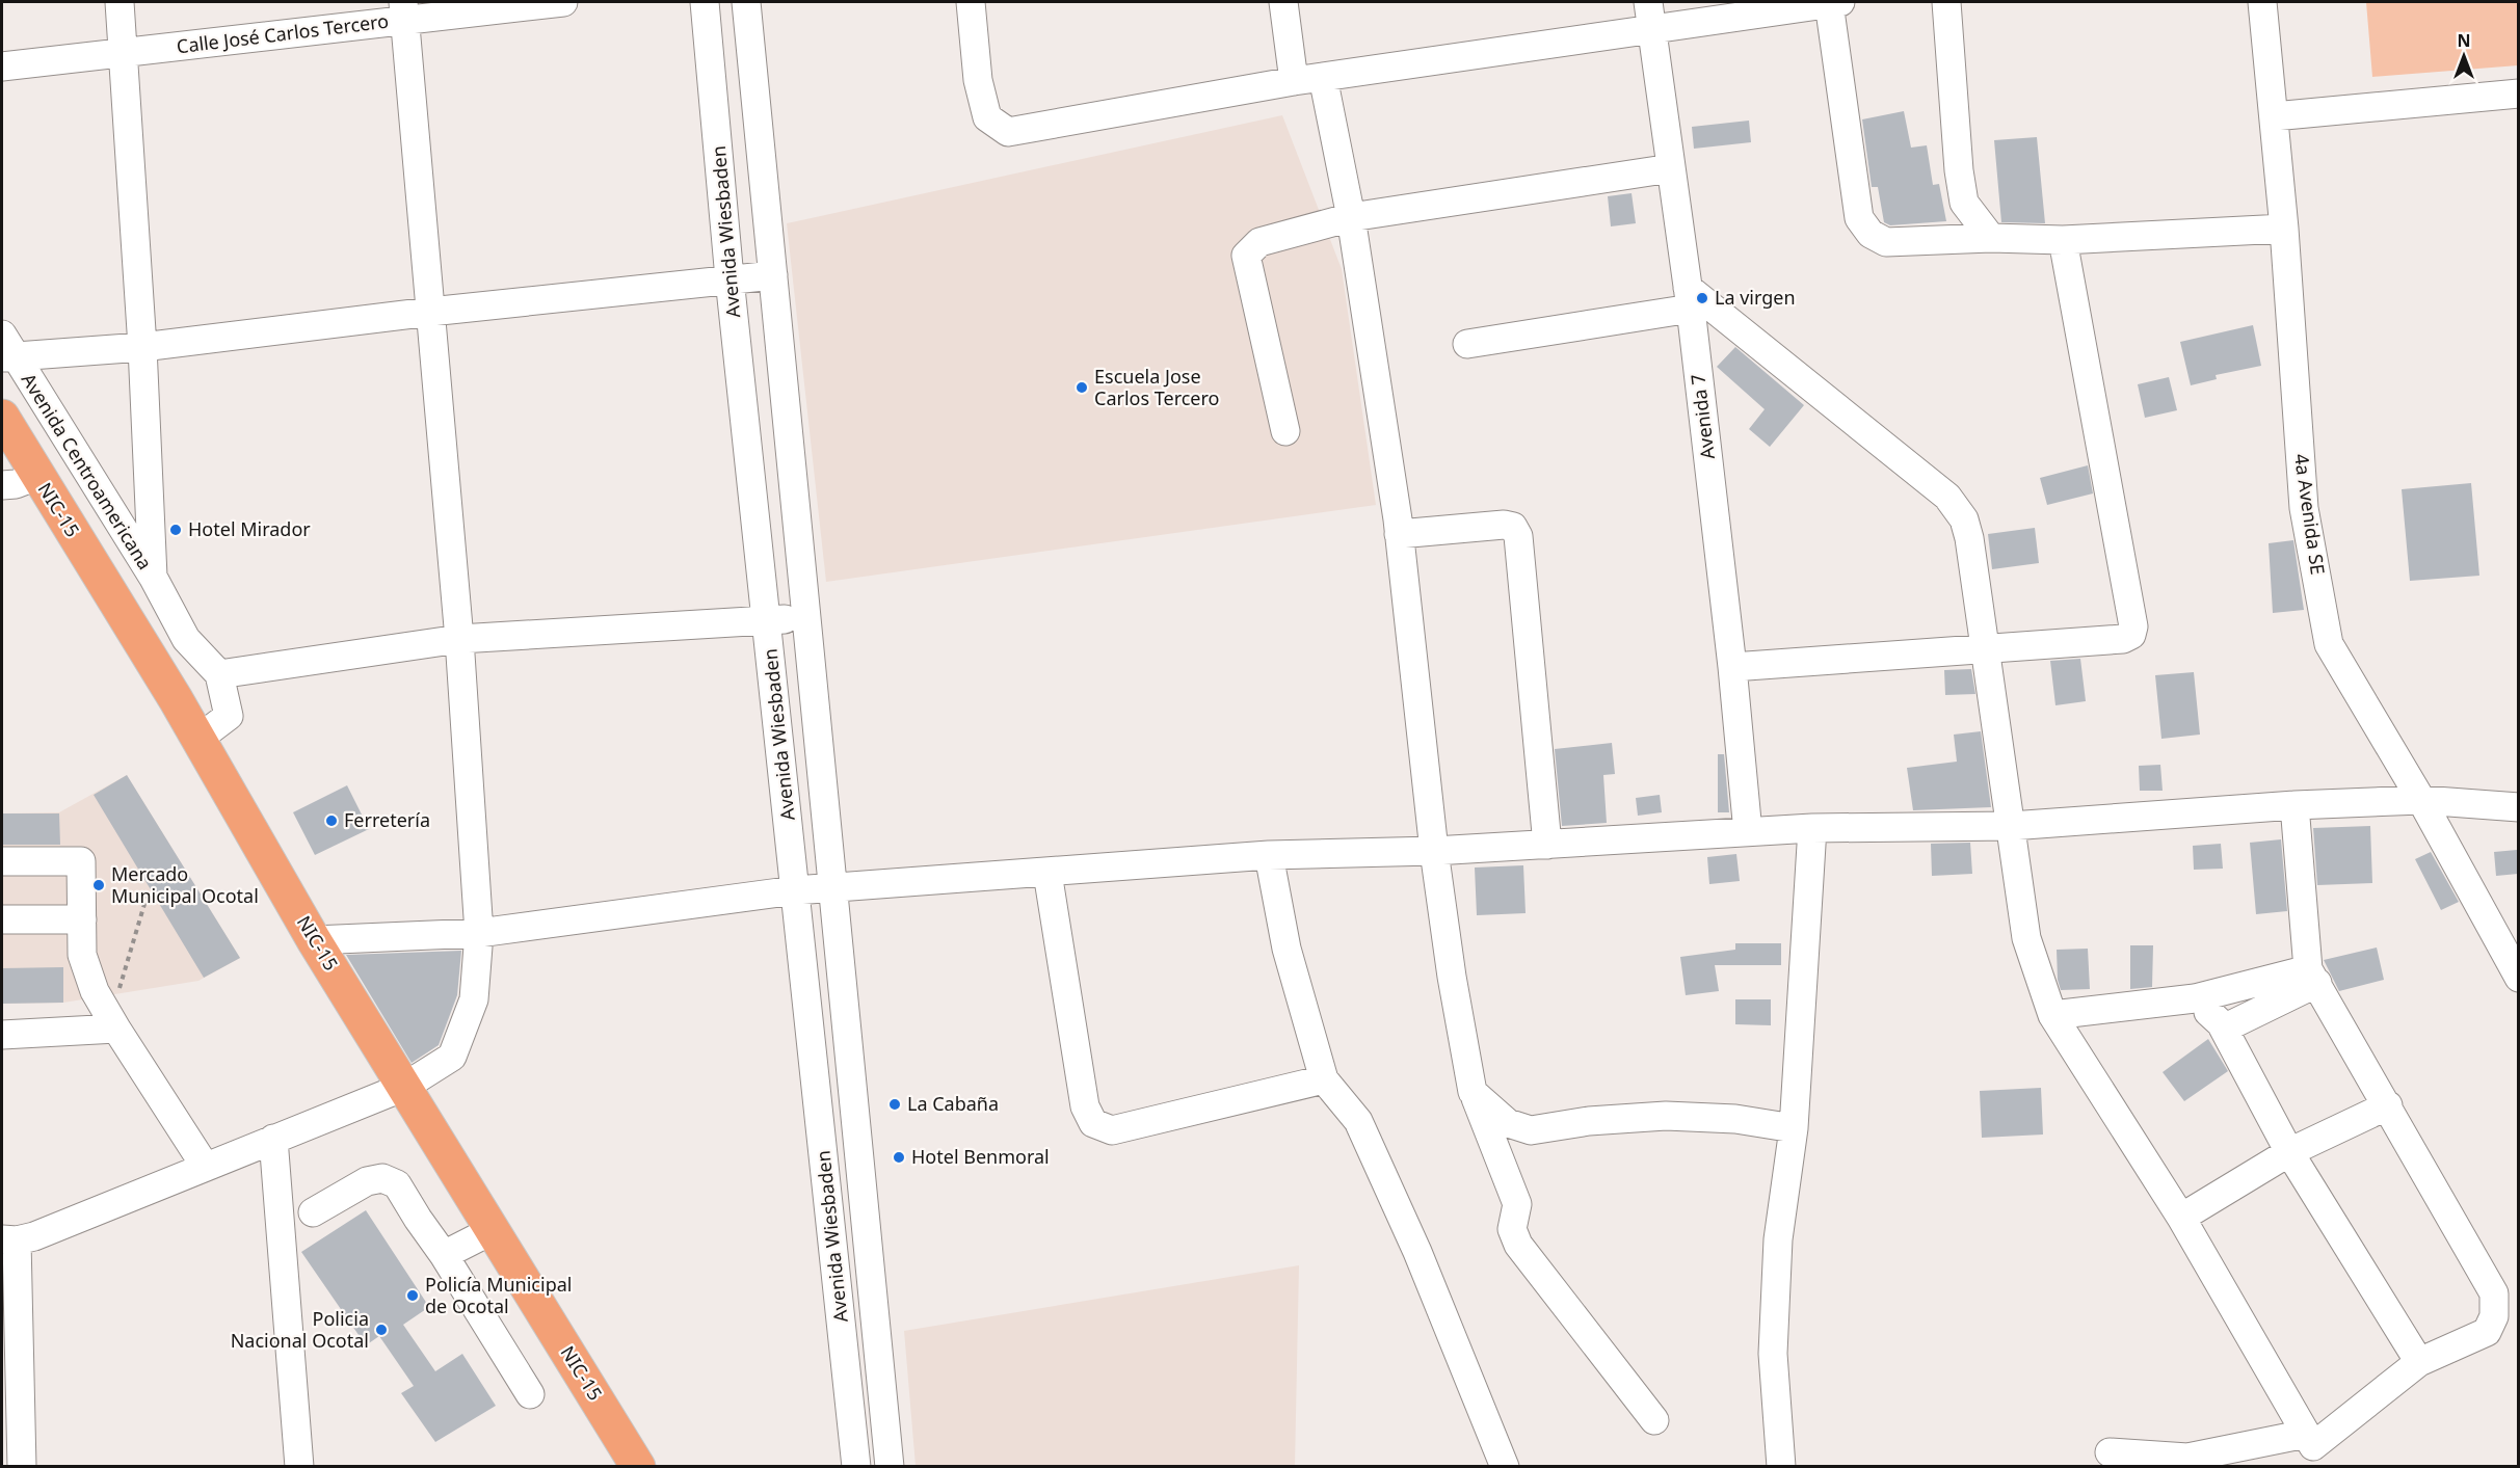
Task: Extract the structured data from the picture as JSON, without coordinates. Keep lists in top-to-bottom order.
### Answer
{
  "streets": {
    "highway": ["NIC-15"],
    "street": [
      "Calle José Carlos Tercero",
      "Avenida Wiesbaden",
      "Avenida 7",
      "Avenida Centroamericana",
      "4a Avenida SE"
    ]
  },
  "places": [
    "La virgen",
    "Escuela Jose Carlos Tercero",
    "Hotel Mirador",
    "Ferretería",
    "Mercado Municipal Ocotal",
    "La Cabaña",
    "Hotel Benmoral",
    "Policía Municipal de Ocotal",
    "Policia Nacional Ocotal"
  ],
  "north": "top"
}
